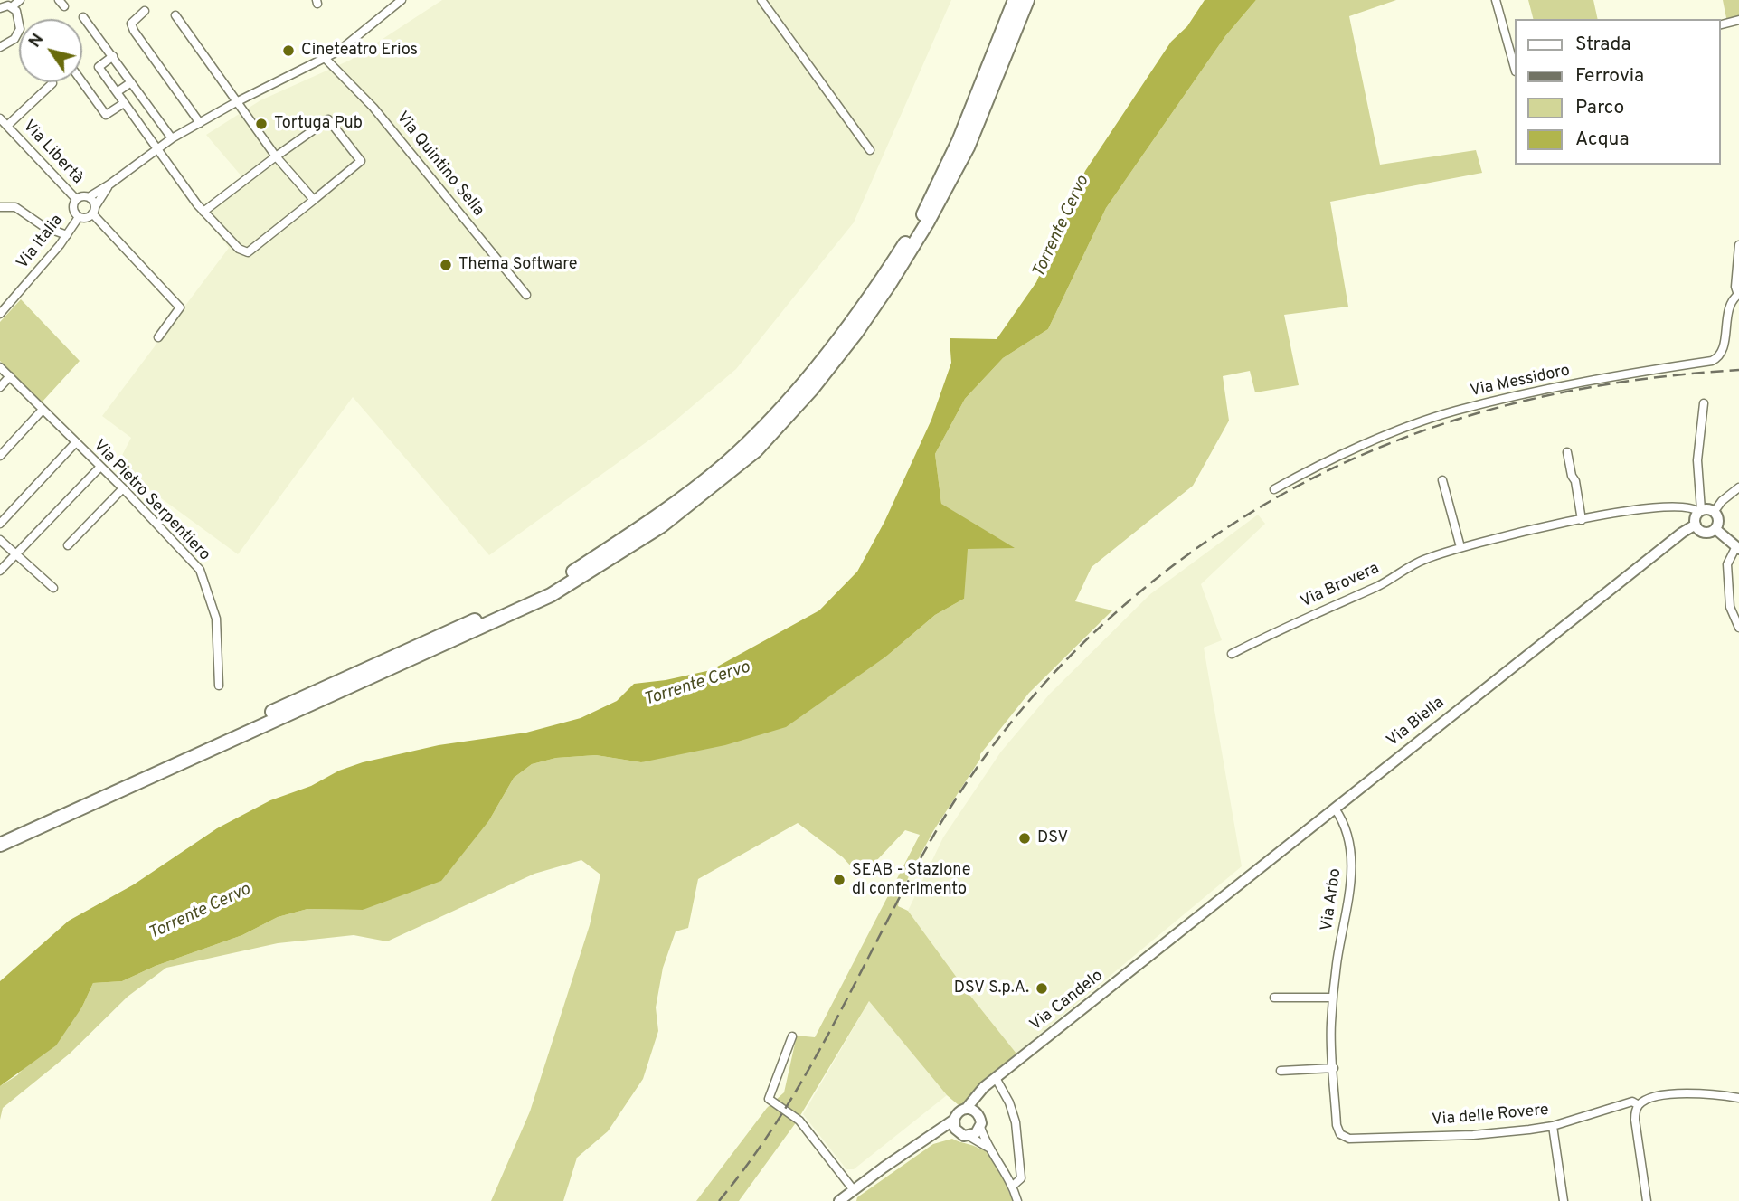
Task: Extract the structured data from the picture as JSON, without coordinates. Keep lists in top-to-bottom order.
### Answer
{
  "streets": {
    "street": [
      "Via Libertà",
      "Via Quintino Sella",
      "Via Italia",
      "Via Messidoro",
      "Via Pietro Serpentiero",
      "Via Brovera",
      "Via Biella",
      "Via Arbo",
      "Via Candelo",
      "Via delle Rovere"
    ]
  },
  "crossings": [
    ["Via Libertà", "Via Italia"],
    ["Via Brovera", "Via Biella"],
    ["Via Biella", "Via Arbo"],
    ["Via Biella", "Via Candelo"],
    ["Via Arbo", "Via delle Rovere"]
  ],
  "water": ["Torrente Cervo"],
  "places": [
    "Cineteatro Erios",
    "Tortuga Pub",
    "Thema Software",
    "DSV",
    "SEAB - Stazione di conferimento",
    "DSV S.p.A."
  ],
  "legend": [
    "Strada",
    "Ferrovia",
    "Parco",
    "Acqua"
  ],
  "north": "top left"
}
